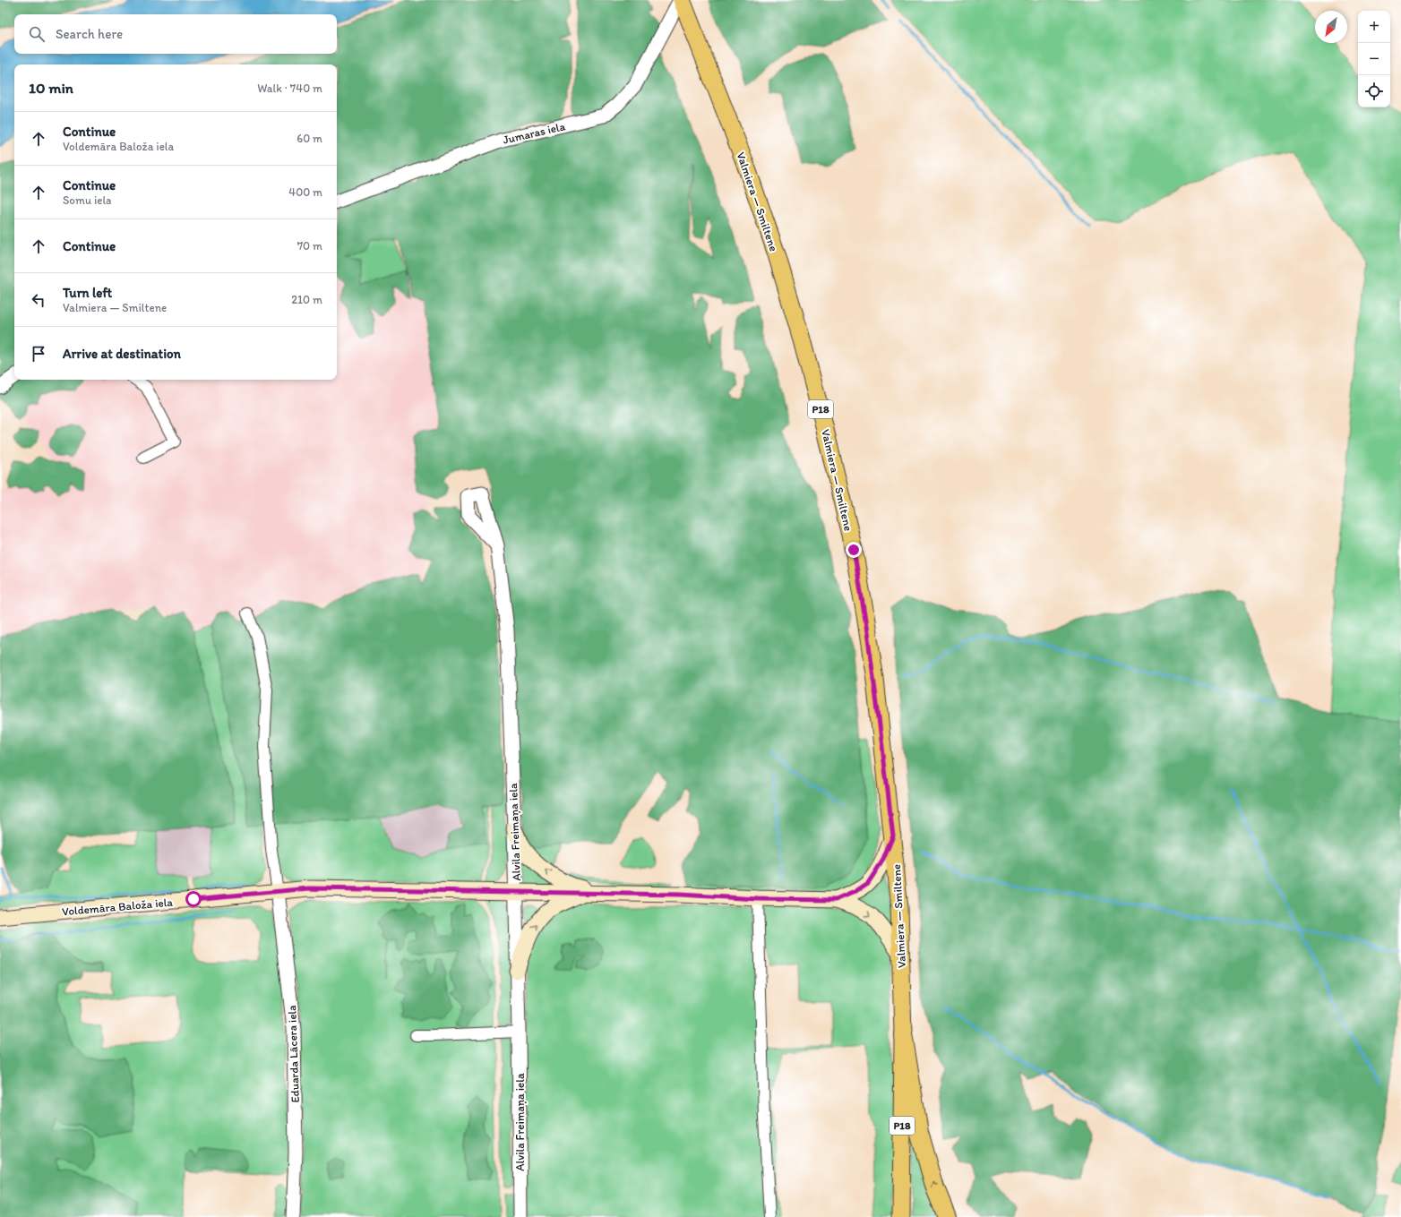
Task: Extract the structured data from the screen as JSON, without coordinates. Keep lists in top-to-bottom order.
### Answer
{
  "streets": {
    "main road": ["Valmiera — Smiltene", "P18", "Voldemāra Baloža iela"],
    "street": ["Jumaras iela", "Alvila Freimaņa iela", "Eduarda Lācera iela"]
  },
  "crossings": [
    ["Jumaras iela", "Valmiera — Smiltene"],
    ["Alvila Freimaņa iela", "Voldemāra Baloža iela"],
    ["Voldemāra Baloža iela", "Eduarda Lācera iela"]
  ],
  "north": "bottom left",
  "page": {
    "map_buttons": ["+", "−"],
    "search": "Search here",
    "heading": ["10 min", "Walk · 740 m"],
    "list": [
      ["Continue", "Voldemāra Baloža iela", "60 m"],
      ["Continue", "Somu iela", "400 m"],
      ["Continue", "70 m"],
      ["Turn left", "Valmiera — Smiltene", "210 m"],
      "Arrive at destination"
    ]
  }
}
